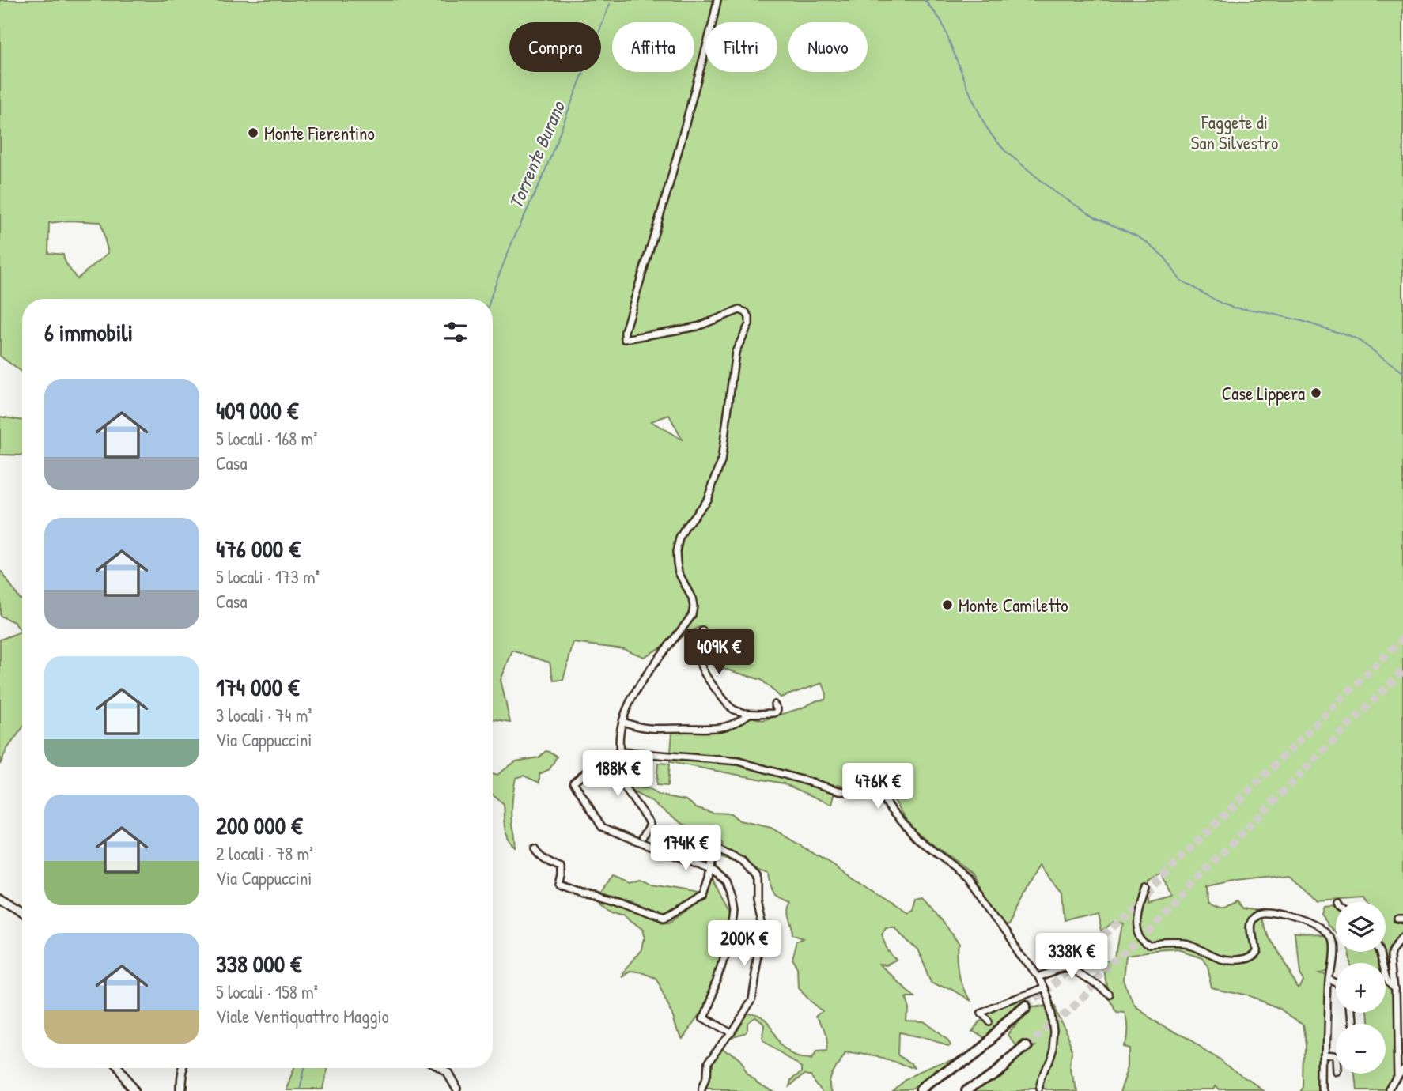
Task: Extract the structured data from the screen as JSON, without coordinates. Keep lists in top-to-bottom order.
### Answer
{
  "water": ["Torrente Burano"],
  "parks": ["Faggete di San Silvestro"],
  "places": ["Monte Fierentino", "Case Lippera", "Monte Camiletto"],
  "page": {
    "chip": [
      "Compra",
      "Affitta",
      "Filtri",
      "Nuovo"
    ],
    "heading": "6 immobili",
    "list": [
      {
        "name": "409 000 €",
        "note": "5 locali · 168 m² · Casa"
      },
      {
        "name": "476 000 €",
        "note": "5 locali · 173 m² · Casa"
      },
      {
        "name": "174 000 €",
        "note": "3 locali · 74 m² · Via Cappuccini"
      },
      {
        "name": "200 000 €",
        "note": "2 locali · 78 m² · Via Cappuccini"
      },
      {
        "name": "338 000 €",
        "note": "5 locali · 158 m² · Viale Ventiquattro Maggio"
      }
    ],
    "price": [
      "409K €",
      "188K €",
      "476K €",
      "174K €",
      "200K €",
      "338K €"
    ],
    "map_buttons": ["+", "−"]
  }
}
